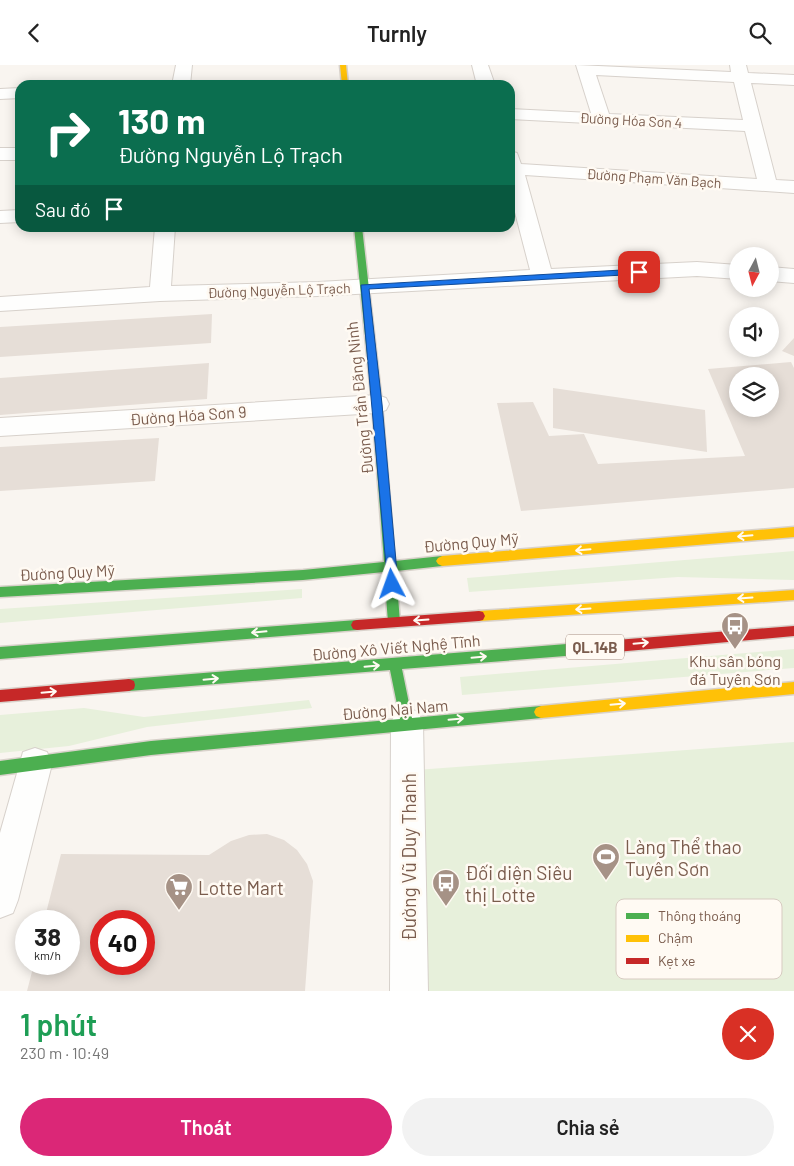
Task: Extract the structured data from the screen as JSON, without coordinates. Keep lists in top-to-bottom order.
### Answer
{
  "streets": {
    "main road": [
      "Đường Trần Đăng Ninh",
      "Đường Quy Mỹ",
      "Đường Xô Viết Nghệ Tĩnh",
      "QL.14B",
      "Đường Nại Nam"
    ],
    "street": [
      "Đường Hóa Sơn 4",
      "Đường Phạm Văn Bạch",
      "Đường Nguyễn Lộ Trạch",
      "Đường Hóa Sơn 9",
      "Đường Vũ Duy Thanh"
    ]
  },
  "crossings": [
    ["Đường Nguyễn Lộ Trạch", "Đường Trần Đăng Ninh"],
    ["Đường Trần Đăng Ninh", "Đường Hóa Sơn 9"],
    ["Đường Trần Đăng Ninh", "Đường Quy Mỹ"],
    ["Đường Trần Đăng Ninh", "Đường Xô Viết Nghệ Tĩnh"],
    ["Đường Nại Nam", "Đường Vũ Duy Thanh"]
  ],
  "one_way": ["Đường Quy Mỹ", "Đường Nại Nam"],
  "places": {
    "bus stop": ["Khu sân bóng đá Tuyên Sơn", "Đối diện Siêu thị Lotte"],
    "sports": ["Làng Thể thao Tuyên Sơn"],
    "supermarket": ["Lotte Mart"]
  },
  "legend": ["Thông thoáng", "Chậm", "Kẹt xe"],
  "north": "bottom",
  "page": {
    "header": "Turnly",
    "turn": ["130 m", "Đường Nguyễn Lộ Trạch"],
    "then": "Sau đó",
    "speed": "38 km/h",
    "limit": "40",
    "heading": ["1 phút", "230 m · 10:49"],
    "buttons": ["Thoát", "Chia sẻ"]
  }
}
